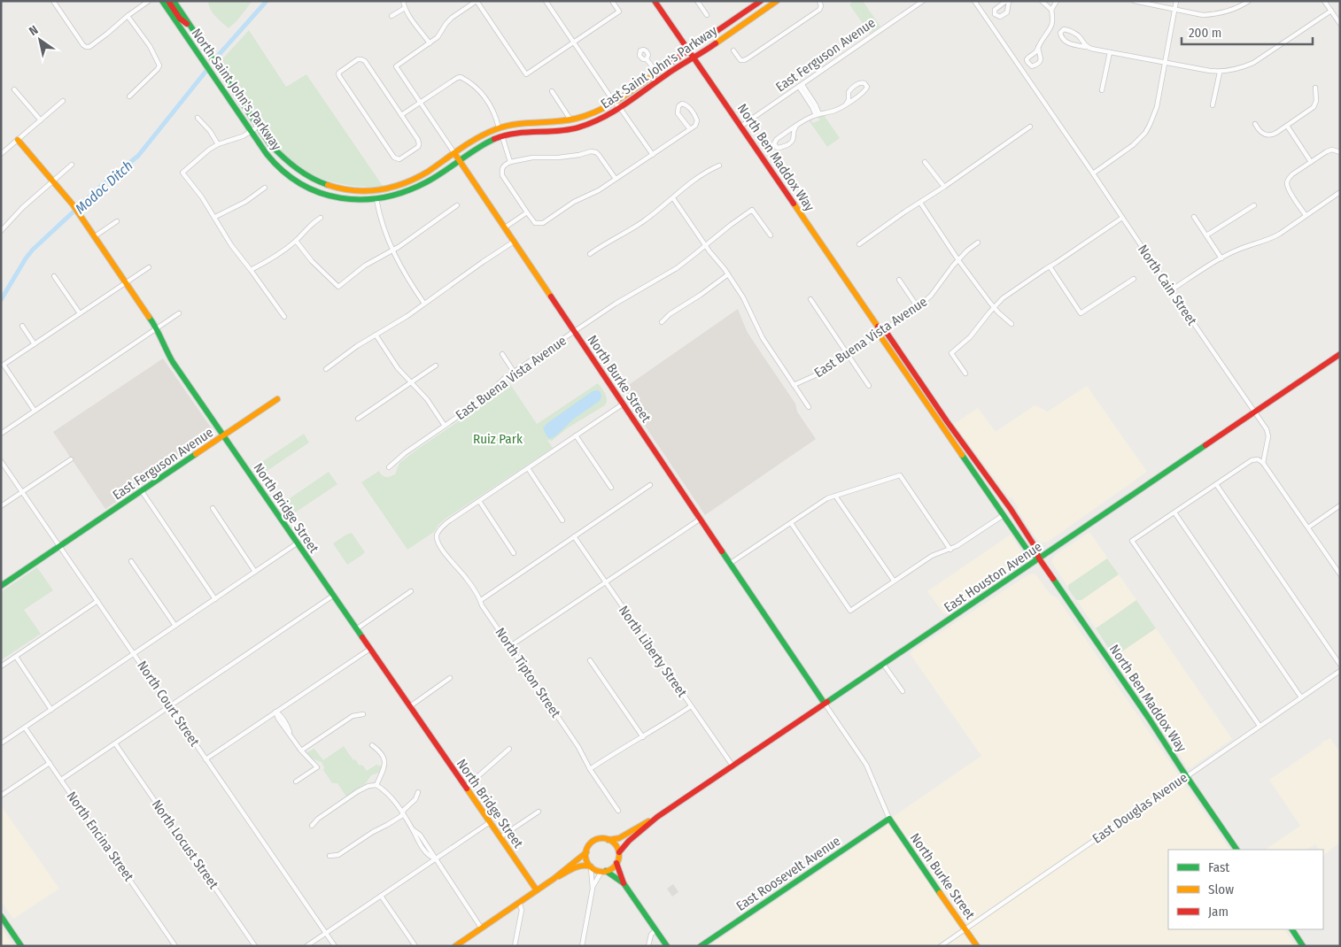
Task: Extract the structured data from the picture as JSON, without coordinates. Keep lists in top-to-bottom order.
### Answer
{
  "streets": {
    "main road": [
      "East Ferguson Avenue",
      "East Saint John's Parkway",
      "North Saint John's Parkway",
      "North Ben Maddox Way",
      "North Burke Street",
      "North Bridge Street",
      "East Houston Avenue",
      "East Roosevelt Avenue"
    ],
    "street": [
      "North Cain Street",
      "East Buena Vista Avenue",
      "North Liberty Street",
      "North Tipton Street",
      "North Court Street",
      "East Douglas Avenue",
      "North Encina Street",
      "North Locust Street"
    ]
  },
  "crossings": [
    ["East Ferguson Avenue", "North Ben Maddox Way"],
    ["East Ferguson Avenue", "North Bridge Street"],
    ["East Ferguson Avenue", "North Court Street"],
    ["East Saint John's Parkway", "North Saint John's Parkway"],
    ["East Saint John's Parkway", "North Ben Maddox Way"],
    ["East Saint John's Parkway", "North Burke Street"],
    ["North Ben Maddox Way", "East Buena Vista Avenue"],
    ["North Ben Maddox Way", "East Houston Avenue"],
    ["North Ben Maddox Way", "East Douglas Avenue"],
    ["North Cain Street", "East Houston Avenue"],
    ["East Buena Vista Avenue", "North Burke Street"],
    ["North Burke Street", "East Houston Avenue"],
    ["North Burke Street", "East Douglas Avenue"],
    ["North Burke Street", "East Roosevelt Avenue"],
    ["East Houston Avenue", "North Liberty Street"]
  ],
  "water": ["Modoc Ditch"],
  "parks": ["Ruiz Park"],
  "legend": ["Fast", "Slow", "Jam"],
  "scale_bar": "200 m",
  "north": "top left"
}
